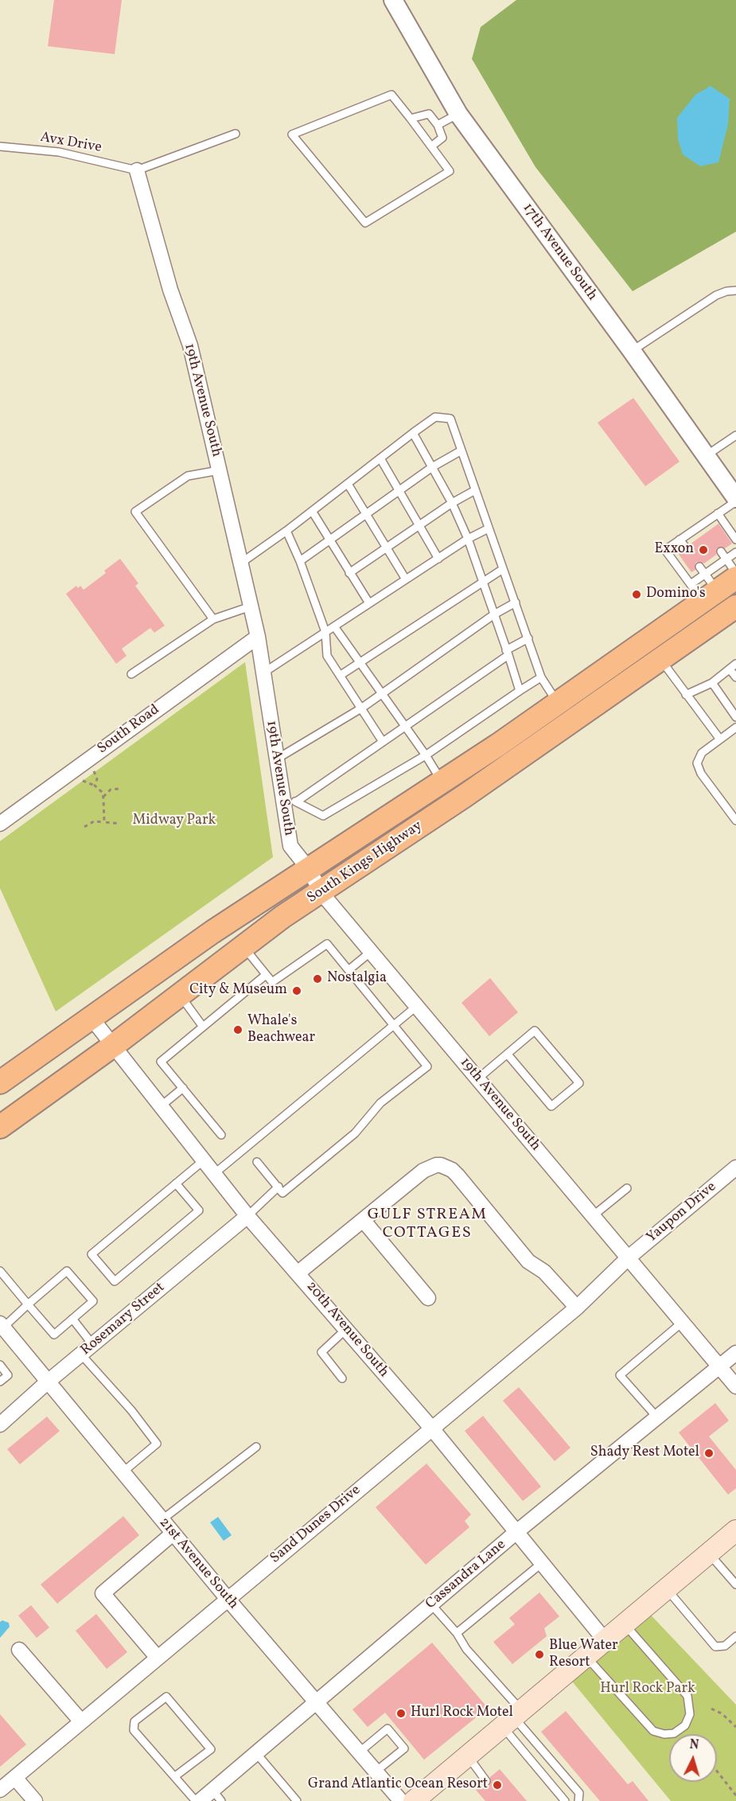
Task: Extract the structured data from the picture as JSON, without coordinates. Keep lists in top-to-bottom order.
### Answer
{
  "streets": {
    "main road": ["South Kings Highway"],
    "street": [
      "17th Avenue South",
      "19th Avenue South",
      "South Road",
      "Yaupon Drive",
      "Rosemary Street",
      "20th Avenue South",
      "Sand Dunes Drive",
      "21st Avenue South",
      "Cassandra Lane"
    ],
    "lane": ["Avx Drive"]
  },
  "crossings": [
    ["Avx Drive", "19th Avenue South"],
    ["19th Avenue South", "South Road"],
    ["19th Avenue South", "South Kings Highway"],
    ["19th Avenue South", "Yaupon Drive"],
    ["19th Avenue South", "Sand Dunes Drive"],
    ["19th Avenue South", "Cassandra Lane"],
    ["South Kings Highway", "20th Avenue South"],
    ["Yaupon Drive", "Sand Dunes Drive"],
    ["Rosemary Street", "20th Avenue South"],
    ["Rosemary Street", "21st Avenue South"],
    ["20th Avenue South", "Sand Dunes Drive"],
    ["20th Avenue South", "Cassandra Lane"],
    ["Sand Dunes Drive", "21st Avenue South"],
    ["21st Avenue South", "Cassandra Lane"]
  ],
  "districts": ["GULF STREAM COTTAGES"],
  "parks": ["Midway Park", "Hurl Rock Park"],
  "places": [
    "Exxon",
    "Domino's",
    "Nostalgia",
    "City & Museum",
    "Whale's Beachwear",
    "Shady Rest Motel",
    "Blue Water Resort",
    "Hurl Rock Motel",
    "Grand Atlantic Ocean Resort"
  ],
  "north": "top"
}
